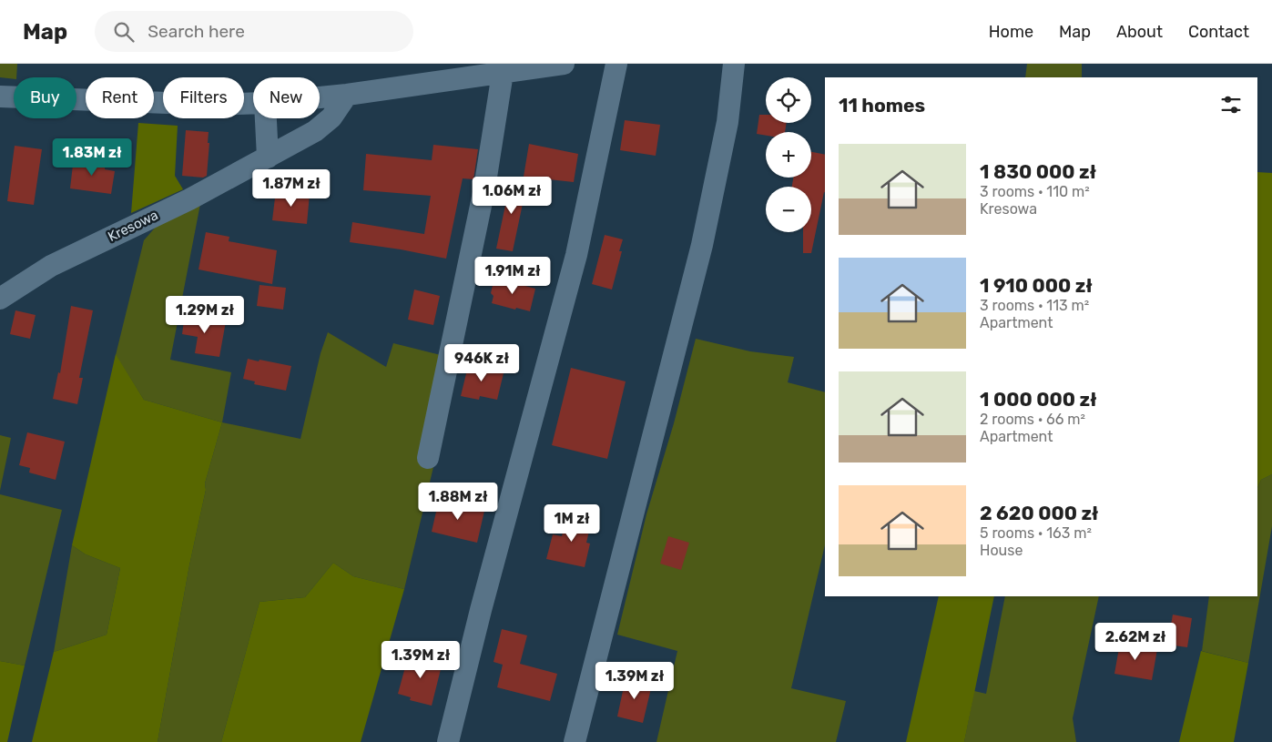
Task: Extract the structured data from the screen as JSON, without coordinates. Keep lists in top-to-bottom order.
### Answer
{
  "streets": {
    "street": ["Kresowa"]
  },
  "page": {
    "header": "Map",
    "search": "Search here",
    "nav": [
      "Home",
      "Map",
      "About",
      "Contact"
    ],
    "map_buttons": ["+", "−"],
    "chip": [
      "Buy",
      "Rent",
      "Filters",
      "New"
    ],
    "heading": "11 homes",
    "list": [
      {
        "name": "1 830 000 zł",
        "note": "3 rooms · 110 m² · Kresowa"
      },
      {
        "name": "1 910 000 zł",
        "note": "3 rooms · 113 m² · Apartment"
      },
      {
        "name": "1 000 000 zł",
        "note": "2 rooms · 66 m² · Apartment"
      },
      {
        "name": "2 620 000 zł",
        "note": "5 rooms · 163 m² · House"
      }
    ],
    "price": [
      "1.83M zł",
      "1.87M zł",
      "1.06M zł",
      "1.91M zł",
      "1.29M zł",
      "946K zł",
      "1.88M zł",
      "1M zł",
      "2.62M zł",
      "1.39M zł",
      "1.39M zł"
    ]
  }
}
